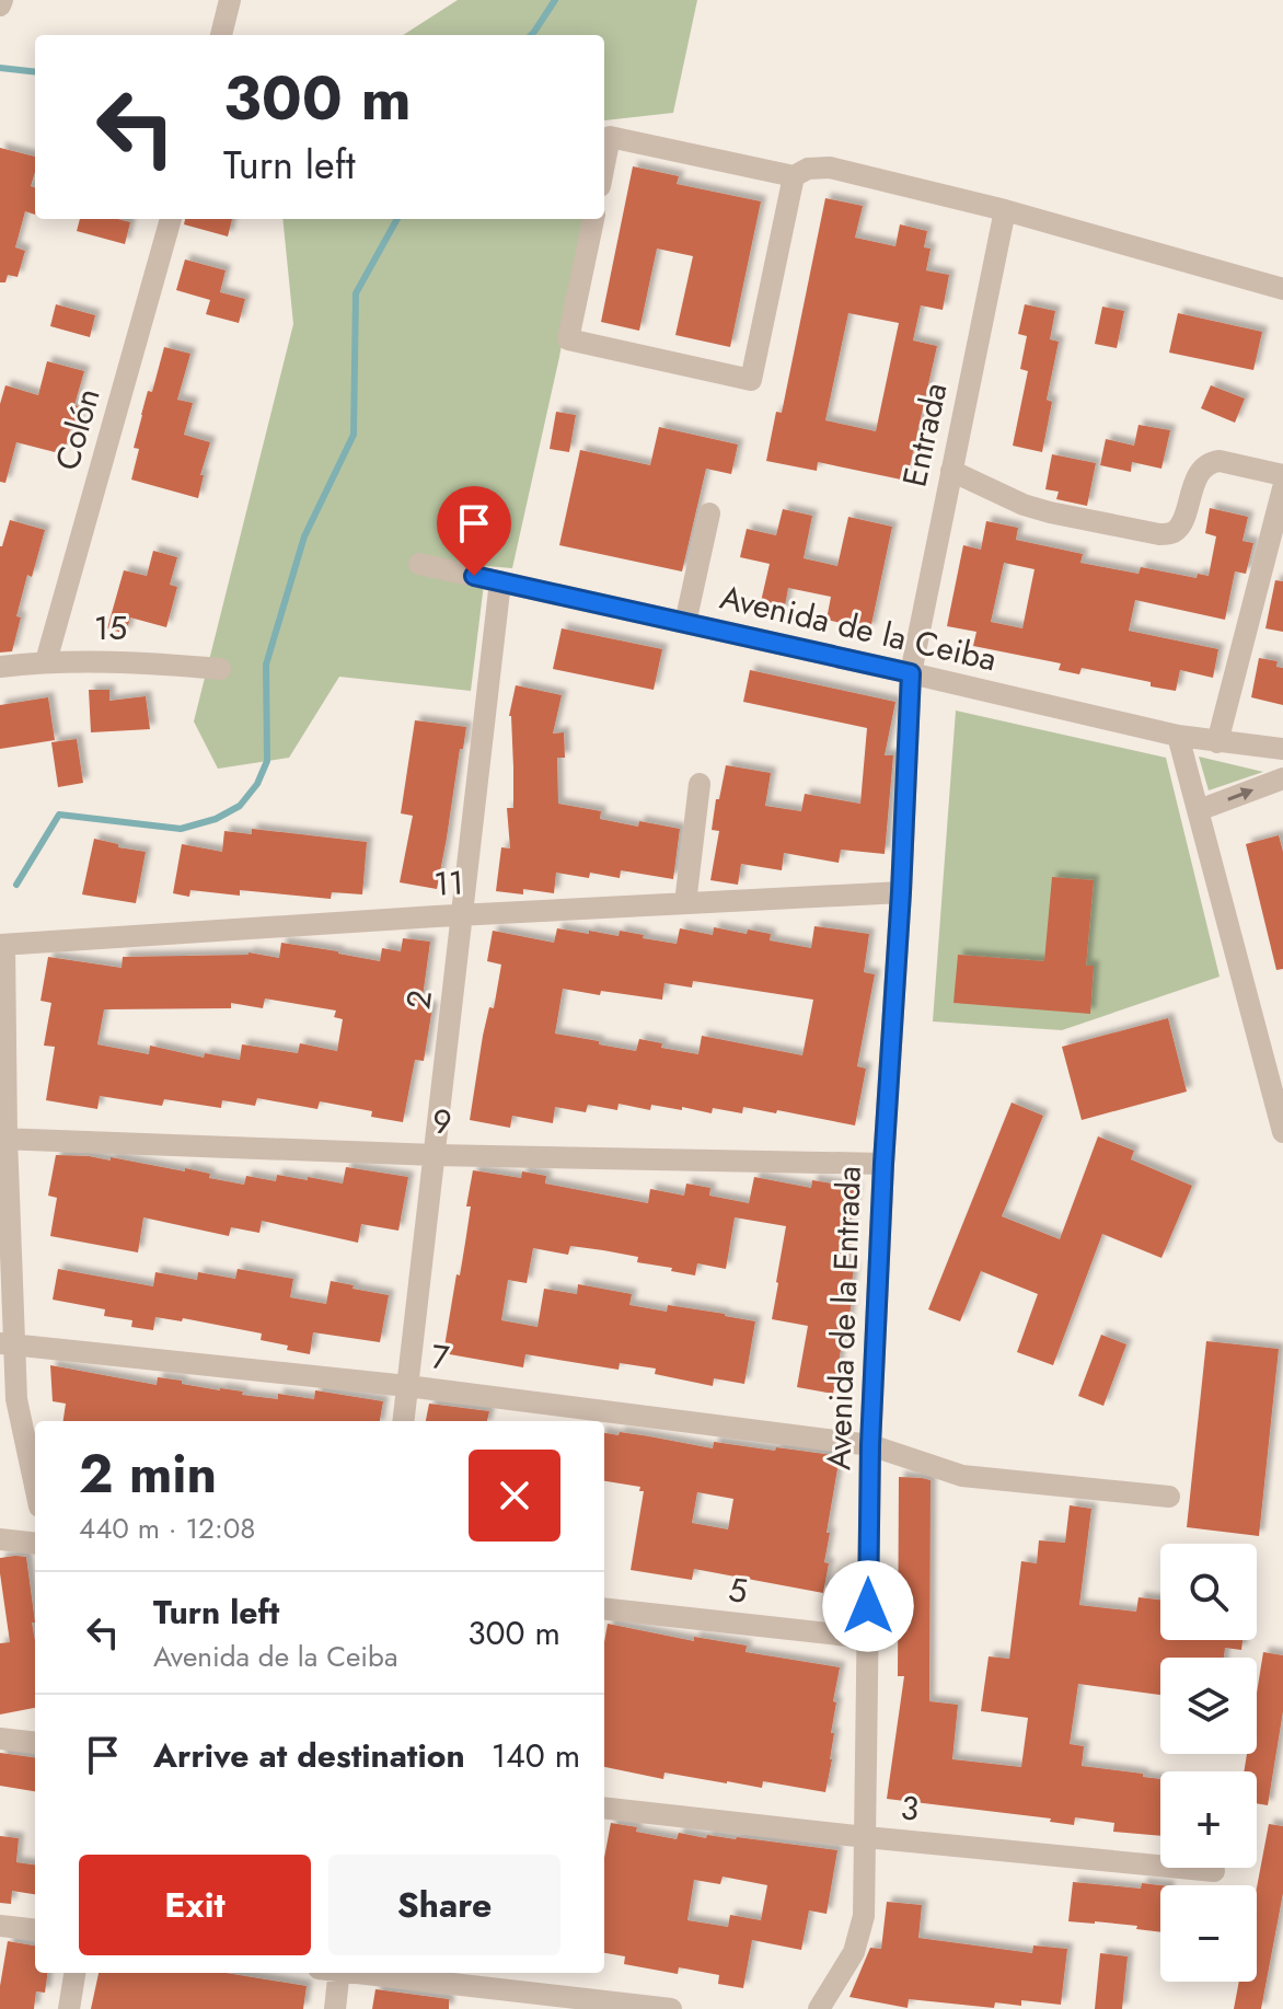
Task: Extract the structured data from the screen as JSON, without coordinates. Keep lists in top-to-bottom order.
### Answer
{
  "streets": {
    "street": [
      "Colón",
      "Entrada",
      "15",
      "Avenida de la Ceiba",
      "11",
      "2",
      "9",
      "Avenida de la Entrada",
      "7",
      "5",
      "3"
    ]
  },
  "crossings": [
    ["Colón", "15"],
    ["Entrada", "Avenida de la Ceiba"],
    ["Entrada", "Avenida de la Entrada"],
    ["Avenida de la Ceiba", "2"],
    ["Avenida de la Ceiba", "Avenida de la Entrada"],
    ["11", "2"],
    ["11", "Avenida de la Entrada"],
    ["2", "9"],
    ["2", "7"],
    ["9", "Avenida de la Entrada"],
    ["Avenida de la Entrada", "7"],
    ["Avenida de la Entrada", "5"],
    ["Avenida de la Entrada", "3"]
  ],
  "page": {
    "turn": ["300 m", "Turn left"],
    "heading": ["2 min", "440 m · 12:08"],
    "map_buttons": ["+", "−"],
    "list": [
      {
        "name": "Turn left",
        "note": "Avenida de la Ceiba",
        "value": "300 m"
      },
      {
        "name": "Arrive at destination",
        "value": "140 m"
      }
    ],
    "buttons": ["Exit", "Share"]
  }
}
